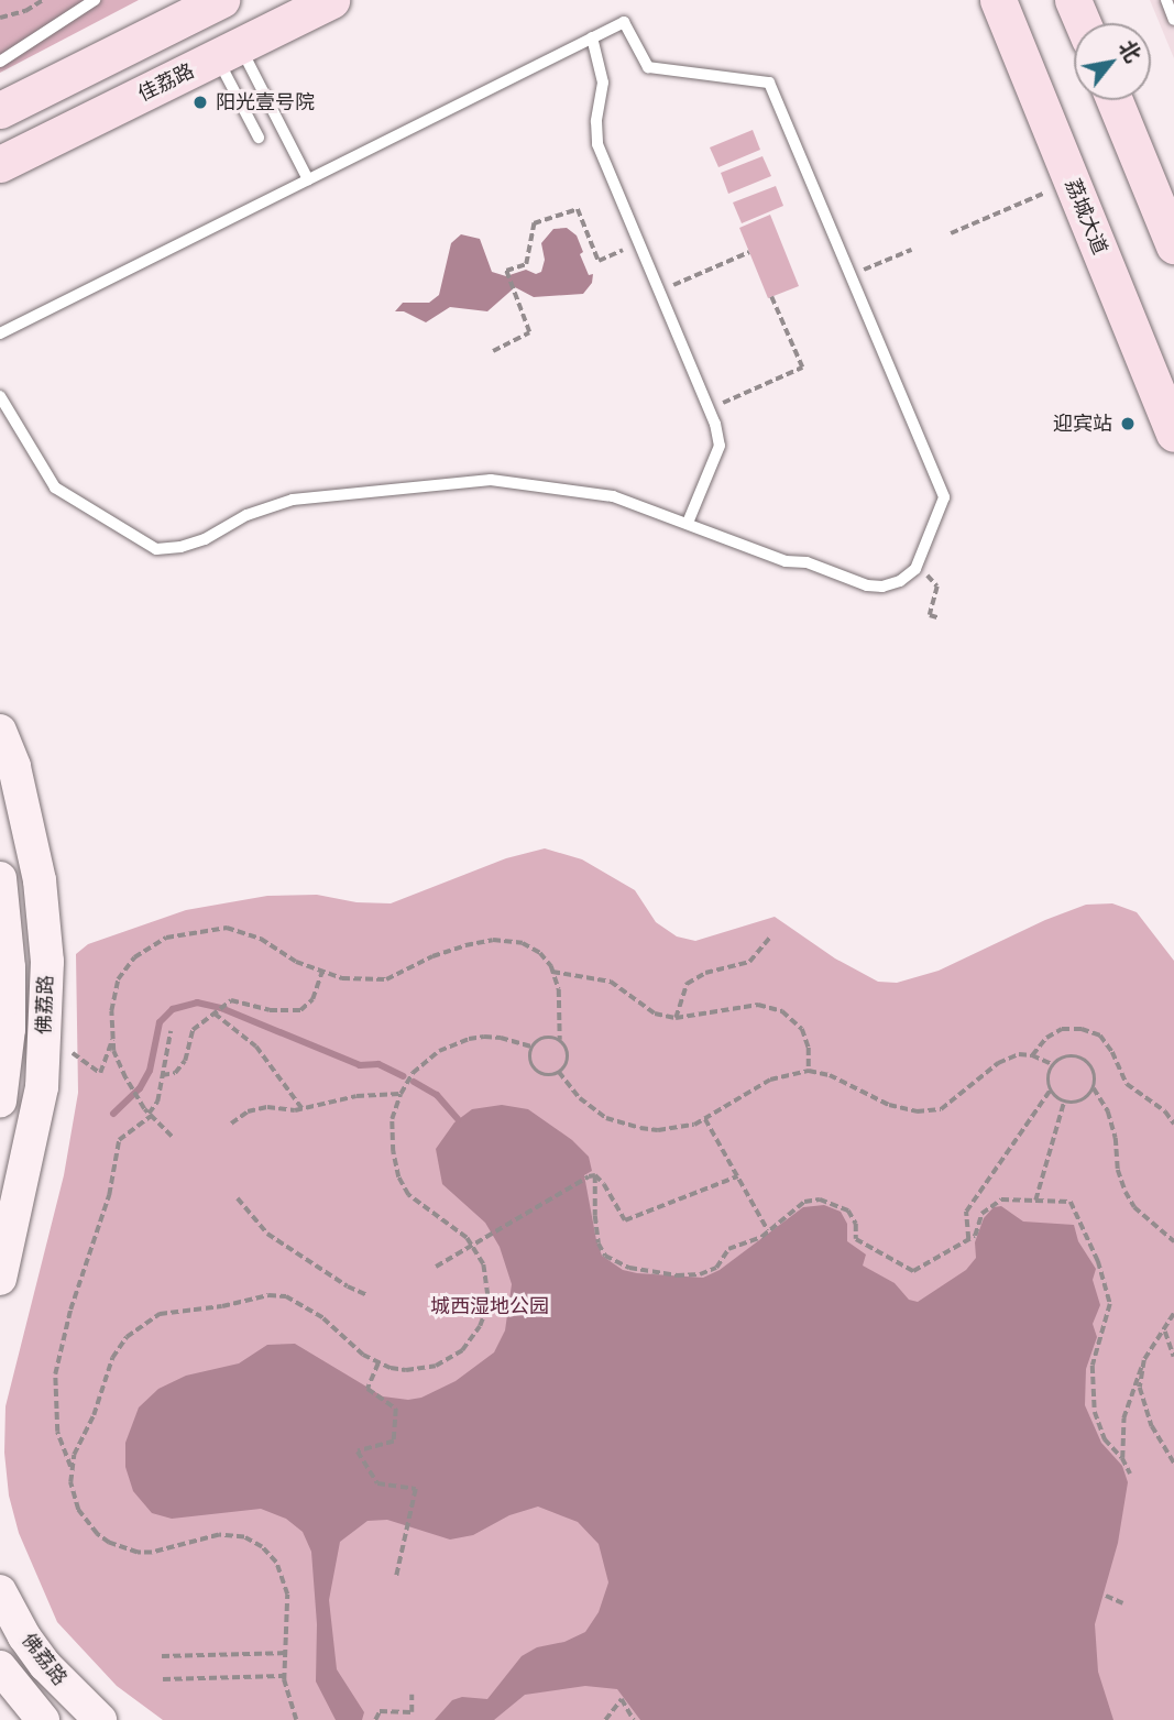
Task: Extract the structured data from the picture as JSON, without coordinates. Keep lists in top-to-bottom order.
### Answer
{
  "streets": {
    "main road": ["佳荔路", "荔城大道", "佛荔路"]
  },
  "parks": ["城西湿地公园"],
  "places": ["阳光壹号院", "迎宾站"],
  "north": "top right"
}
